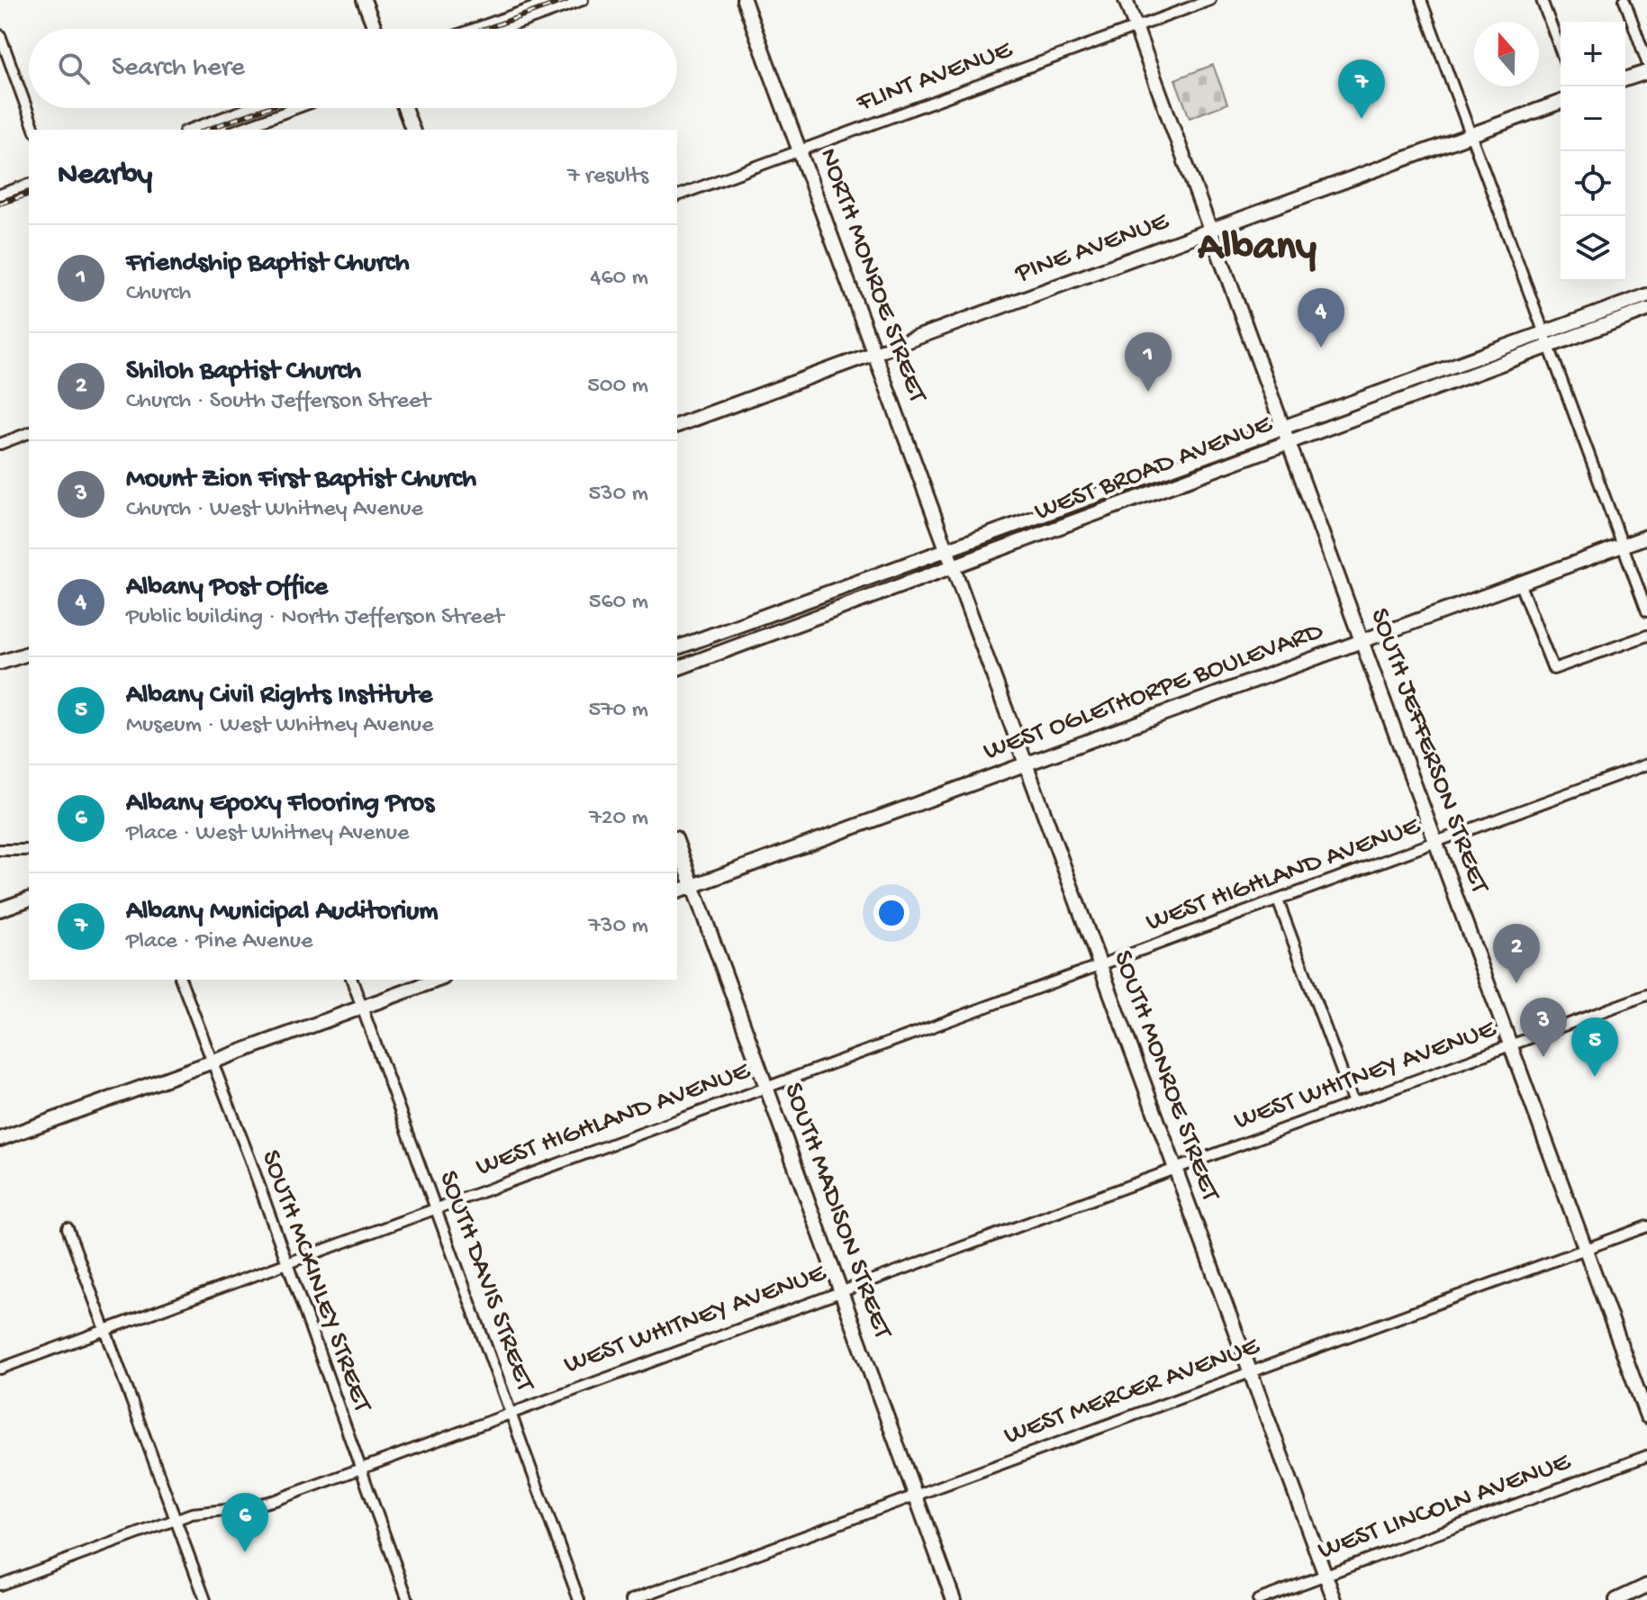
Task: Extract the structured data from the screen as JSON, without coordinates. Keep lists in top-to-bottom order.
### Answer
{
  "streets": {
    "main road": [
      "PINE AVENUE",
      "NORTH MONROE STREET",
      "WEST BROAD AVENUE",
      "WEST OGLETHORPE BOULEVARD",
      "SOUTH JEFFERSON STREET",
      "SOUTH MONROE STREET",
      "SOUTH MADISON STREET"
    ],
    "street": [
      "FLINT AVENUE",
      "WEST HIGHLAND AVENUE",
      "WEST WHITNEY AVENUE",
      "SOUTH MCKINLEY STREET",
      "SOUTH DAVIS STREET",
      "WEST MERCER AVENUE",
      "WEST LINCOLN AVENUE"
    ]
  },
  "crossings": [
    ["FLINT AVENUE", "NORTH MONROE STREET"],
    ["FLINT AVENUE", "SOUTH JEFFERSON STREET"],
    ["PINE AVENUE", "NORTH MONROE STREET"],
    ["PINE AVENUE", "SOUTH JEFFERSON STREET"],
    ["NORTH MONROE STREET", "WEST BROAD AVENUE"],
    ["NORTH MONROE STREET", "SOUTH MONROE STREET"],
    ["WEST BROAD AVENUE", "SOUTH JEFFERSON STREET"],
    ["WEST BROAD AVENUE", "SOUTH MONROE STREET"],
    ["WEST OGLETHORPE BOULEVARD", "SOUTH JEFFERSON STREET"],
    ["WEST OGLETHORPE BOULEVARD", "SOUTH MONROE STREET"],
    ["WEST OGLETHORPE BOULEVARD", "SOUTH MADISON STREET"],
    ["SOUTH JEFFERSON STREET", "WEST HIGHLAND AVENUE"],
    ["SOUTH JEFFERSON STREET", "WEST WHITNEY AVENUE"],
    ["SOUTH JEFFERSON STREET", "WEST MERCER AVENUE"],
    ["WEST HIGHLAND AVENUE", "SOUTH MONROE STREET"],
    ["WEST HIGHLAND AVENUE", "SOUTH MADISON STREET"],
    ["WEST HIGHLAND AVENUE", "SOUTH MCKINLEY STREET"],
    ["WEST HIGHLAND AVENUE", "SOUTH DAVIS STREET"],
    ["SOUTH MONROE STREET", "WEST WHITNEY AVENUE"],
    ["SOUTH MONROE STREET", "WEST MERCER AVENUE"],
    ["SOUTH MONROE STREET", "WEST LINCOLN AVENUE"],
    ["WEST WHITNEY AVENUE", "SOUTH MADISON STREET"],
    ["WEST WHITNEY AVENUE", "SOUTH MCKINLEY STREET"],
    ["WEST WHITNEY AVENUE", "SOUTH DAVIS STREET"],
    ["SOUTH MADISON STREET", "WEST MERCER AVENUE"]
  ],
  "districts": ["Albany"],
  "north": "top",
  "page": {
    "map_buttons": ["+", "−"],
    "search": "Search here",
    "pins": [
      "7",
      "4",
      "1",
      "2",
      "3",
      "5",
      "6"
    ],
    "heading": ["Nearby", "7 results"],
    "list": [
      {
        "mark": "1",
        "name": "Friendship Baptist Church",
        "note": "Church",
        "value": "460 m"
      },
      {
        "mark": "2",
        "name": "Shiloh Baptist Church",
        "note": "Church · South Jefferson Street",
        "value": "500 m"
      },
      {
        "mark": "3",
        "name": "Mount Zion First Baptist Church",
        "note": "Church · West Whitney Avenue",
        "value": "530 m"
      },
      {
        "mark": "4",
        "name": "Albany Post Office",
        "note": "Public building · North Jefferson Street",
        "value": "560 m"
      },
      {
        "mark": "5",
        "name": "Albany Civil Rights Institute",
        "note": "Museum · West Whitney Avenue",
        "value": "570 m"
      },
      {
        "mark": "6",
        "name": "Albany Epoxy Flooring Pros",
        "note": "Place · West Whitney Avenue",
        "value": "720 m"
      },
      {
        "mark": "7",
        "name": "Albany Municipal Auditorium",
        "note": "Place · Pine Avenue",
        "value": "730 m"
      }
    ]
  }
}
